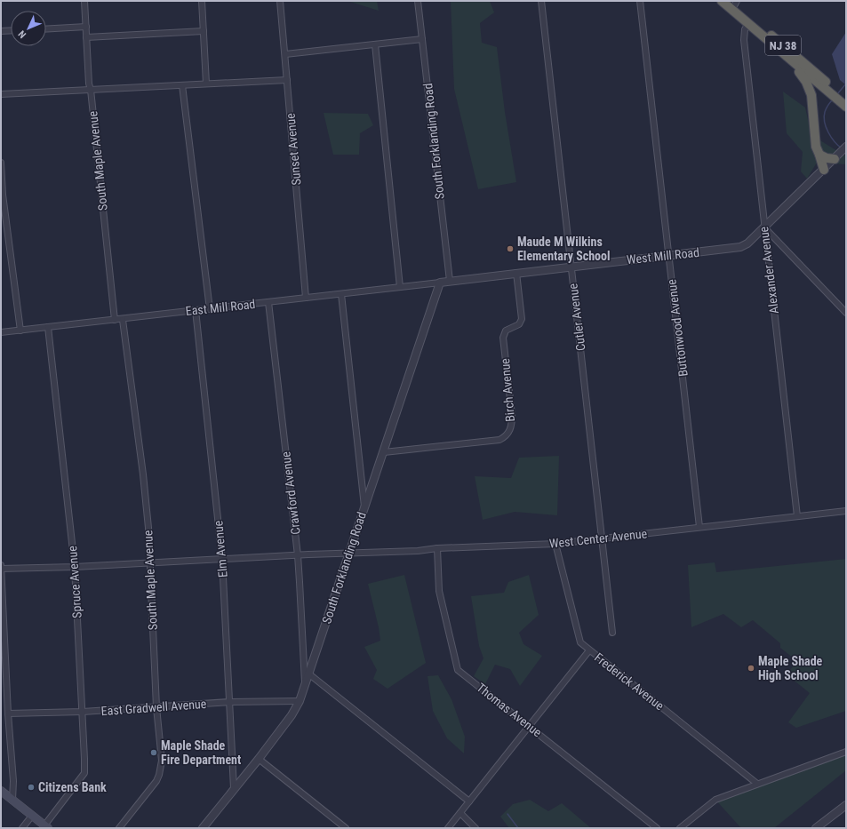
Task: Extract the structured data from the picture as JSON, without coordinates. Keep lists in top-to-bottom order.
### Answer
{
  "streets": {
    "highway": ["NJ 38"],
    "street": [
      "South Forklanding Road",
      "Sunset Avenue",
      "South Maple Avenue",
      "West Mill Road",
      "Alexander Avenue",
      "East Mill Road",
      "Cutler Avenue",
      "Buttonwood Avenue",
      "Birch Avenue",
      "Crawford Avenue",
      "West Center Avenue",
      "Elm Avenue",
      "Spruce Avenue",
      "Frederick Avenue",
      "East Gradwell Avenue",
      "Thomas Avenue"
    ]
  },
  "crossings": [
    ["NJ 38", "Alexander Avenue"],
    ["South Forklanding Road", "West Mill Road"],
    ["South Forklanding Road", "East Mill Road"],
    ["South Forklanding Road", "Birch Avenue"],
    ["South Forklanding Road", "Crawford Avenue"],
    ["South Forklanding Road", "West Center Avenue"],
    ["South Forklanding Road", "Elm Avenue"],
    ["South Forklanding Road", "East Gradwell Avenue"],
    ["Sunset Avenue", "East Mill Road"],
    ["South Maple Avenue", "East Mill Road"],
    ["South Maple Avenue", "West Center Avenue"],
    ["South Maple Avenue", "East Gradwell Avenue"],
    ["West Mill Road", "Alexander Avenue"],
    ["West Mill Road", "East Mill Road"],
    ["West Mill Road", "Cutler Avenue"],
    ["West Mill Road", "Buttonwood Avenue"],
    ["West Mill Road", "Birch Avenue"],
    ["Alexander Avenue", "West Center Avenue"],
    ["East Mill Road", "Crawford Avenue"],
    ["East Mill Road", "Elm Avenue"],
    ["East Mill Road", "Spruce Avenue"],
    ["Cutler Avenue", "West Center Avenue"],
    ["Buttonwood Avenue", "West Center Avenue"],
    ["Crawford Avenue", "West Center Avenue"],
    ["West Center Avenue", "Elm Avenue"],
    ["West Center Avenue", "Spruce Avenue"],
    ["West Center Avenue", "Frederick Avenue"],
    ["West Center Avenue", "Thomas Avenue"],
    ["Elm Avenue", "East Gradwell Avenue"],
    ["Spruce Avenue", "East Gradwell Avenue"]
  ],
  "places": [
    "Maude M Wilkins Elementary School",
    "Maple Shade High School",
    "Maple Shade Fire Department",
    "Citizens Bank"
  ],
  "north": "bottom left"
}
